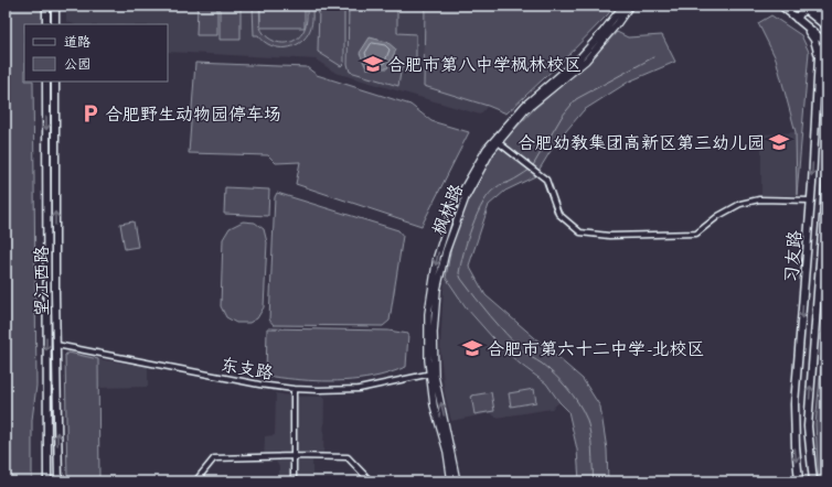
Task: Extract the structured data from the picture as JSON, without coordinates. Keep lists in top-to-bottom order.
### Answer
{
  "streets": {
    "main road": ["枫林路", "习友路", "望江西路"],
    "street": ["东支路"]
  },
  "crossings": [
    ["枫林路", "东支路"],
    ["望江西路", "东支路"]
  ],
  "places": {
    "school or university": ["合肥市第八中学枫林校区", "合肥幼教集团高新区第三幼儿园", "合肥市第六十二中学-北校区"],
    "parking": ["合肥野生动物园停车场"]
  },
  "legend": ["道路", "公园"]
}
